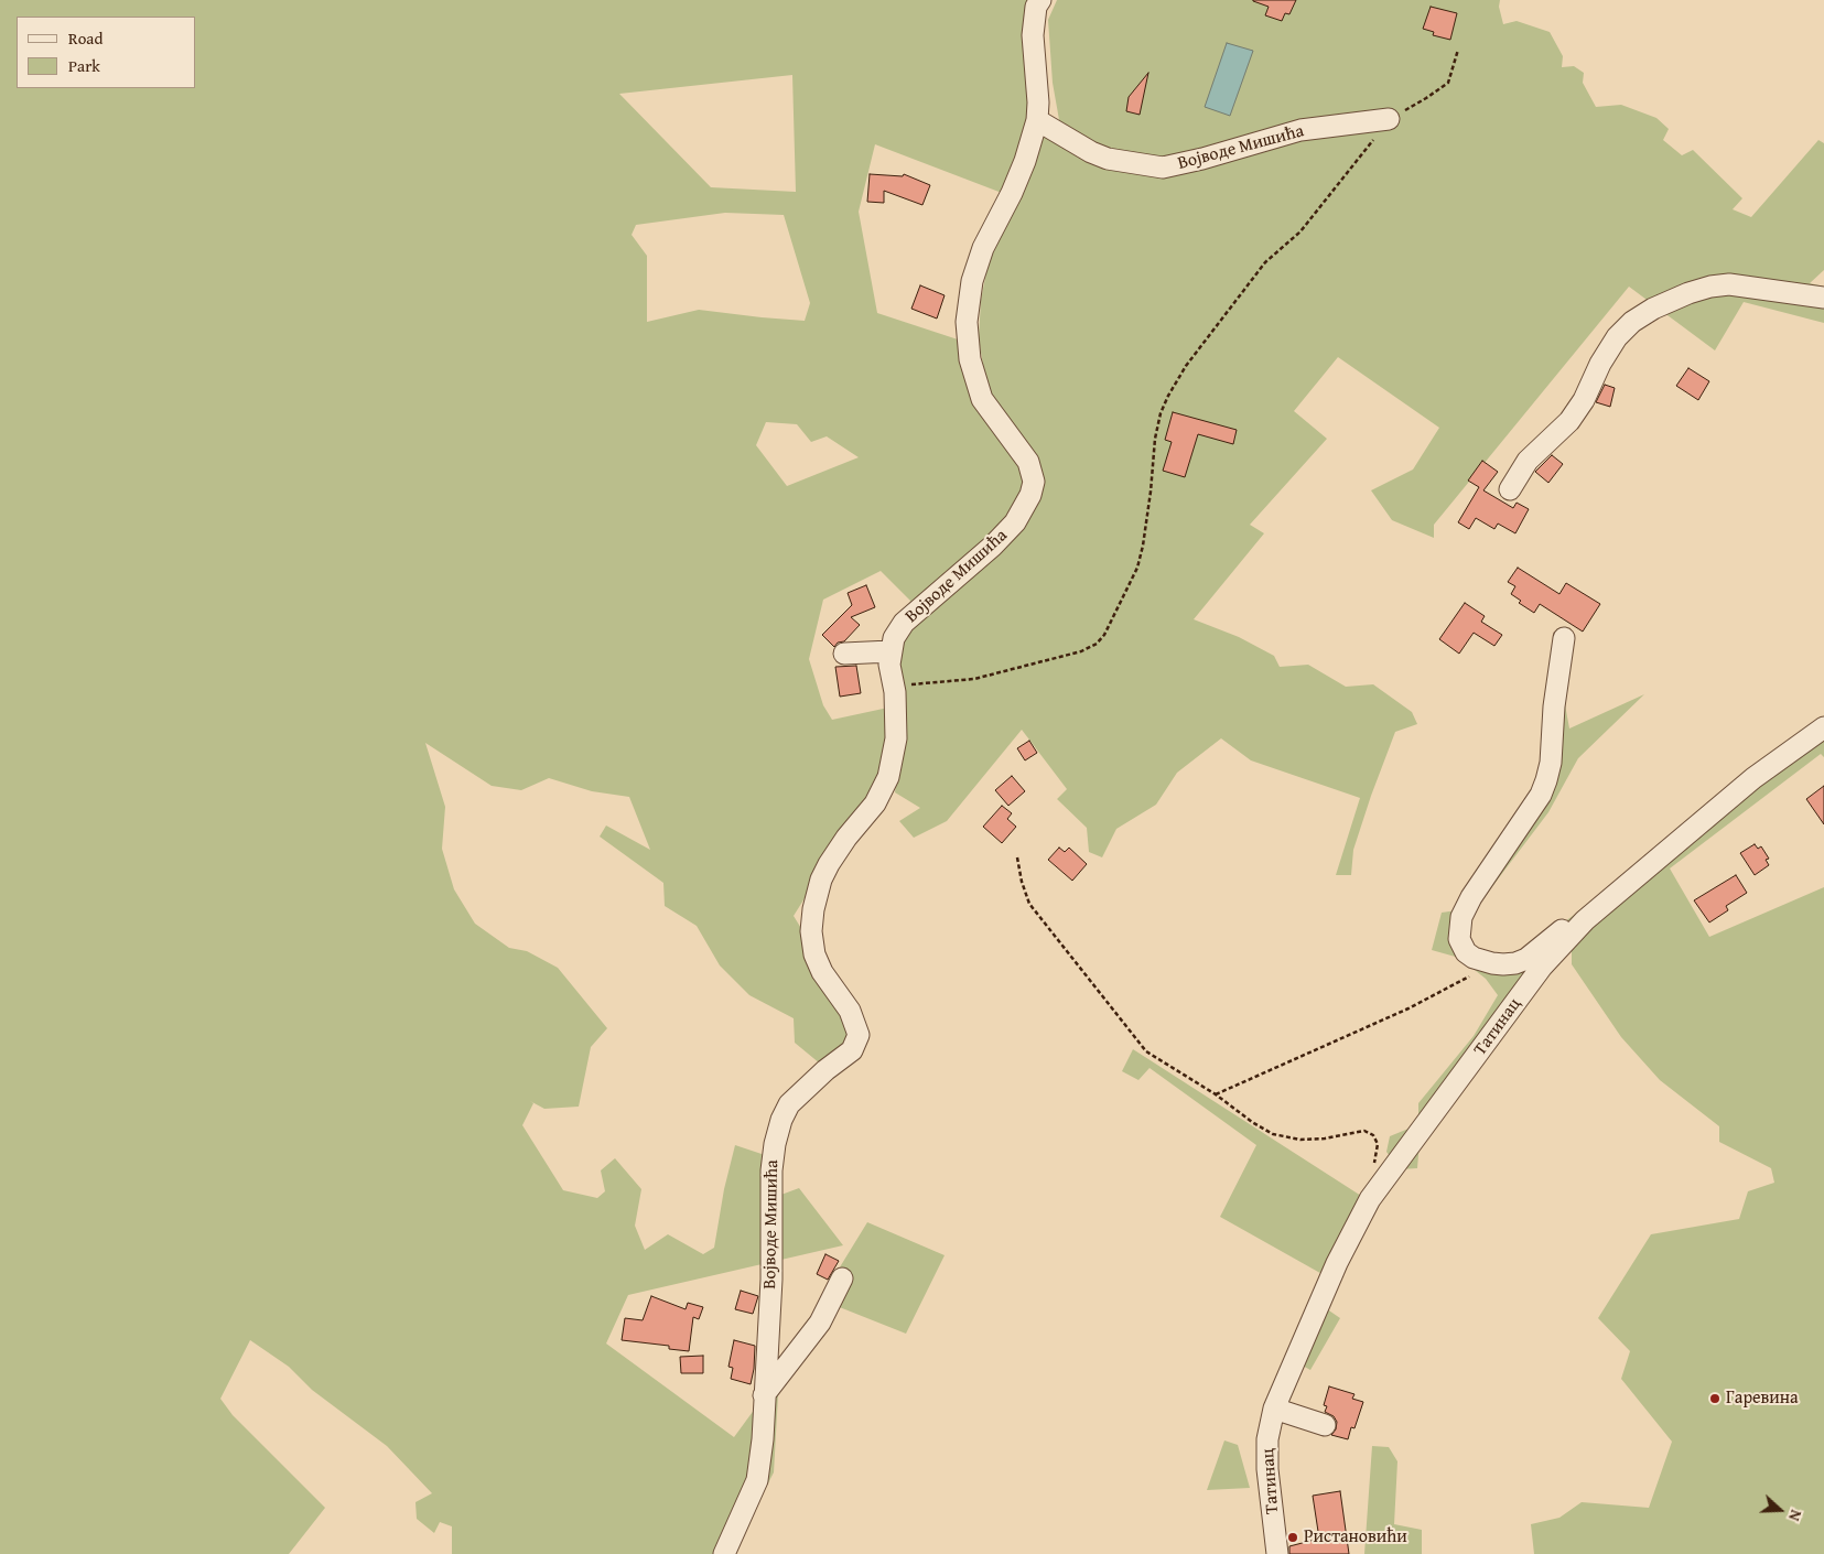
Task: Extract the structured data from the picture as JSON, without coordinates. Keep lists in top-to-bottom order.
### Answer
{
  "streets": {
    "street": ["Војводе Мишића", "Татинац"]
  },
  "places": ["Гаревина", "Ристановићи"],
  "legend": ["Road", "Park"],
  "north": "right"
}
